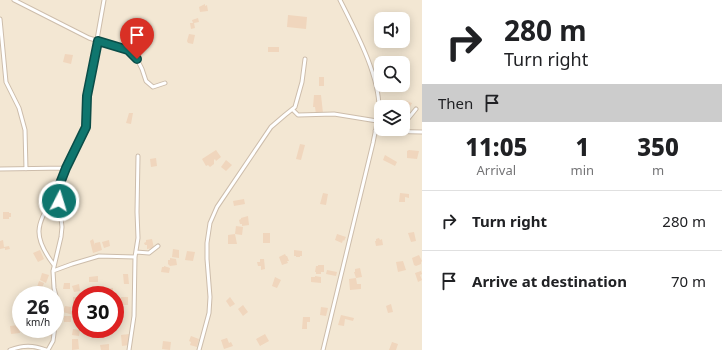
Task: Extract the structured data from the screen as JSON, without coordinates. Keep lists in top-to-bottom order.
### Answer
{
  "page": {
    "turn": ["280 m", "Turn right"],
    "then": "Then",
    "eta": [
      "11:05",
      "Arrival",
      "1",
      "min",
      "350",
      "m"
    ],
    "list": [
      {
        "name": "Turn right",
        "value": "280 m"
      },
      {
        "name": "Arrive at destination",
        "value": "70 m"
      }
    ],
    "speed": "26 km/h",
    "limit": "30"
  }
}
